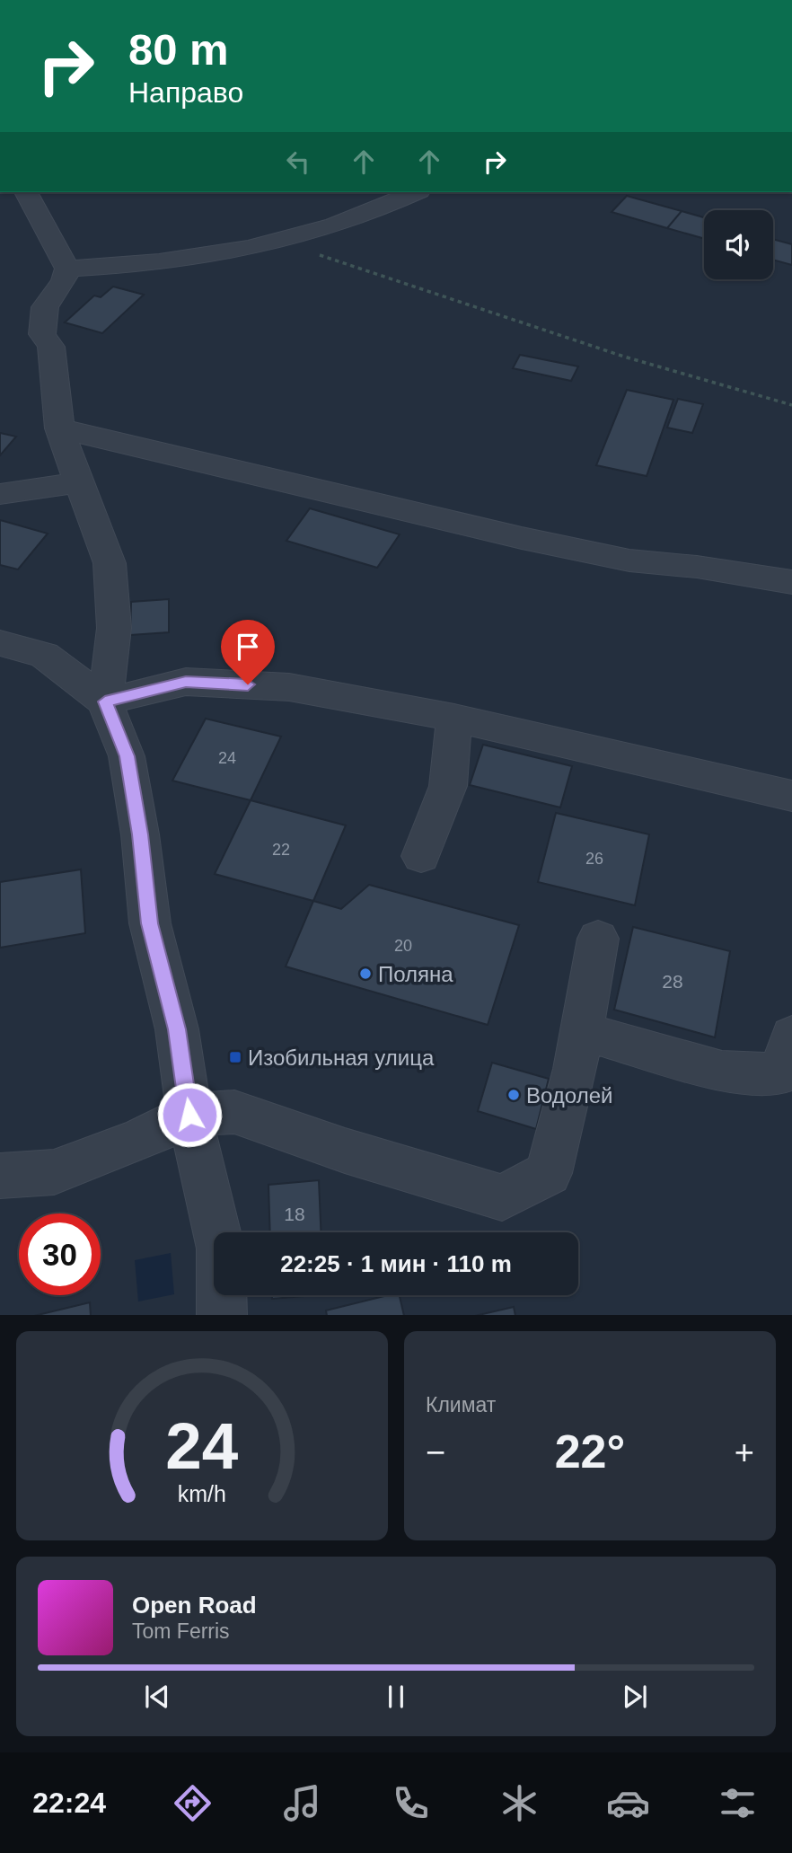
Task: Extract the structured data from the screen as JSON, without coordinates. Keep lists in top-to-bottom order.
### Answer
{
  "places": {
    "other": ["Поляна", "Водолей"],
    "transit": ["Изобильная улица"]
  },
  "house_numbers": [
    "24",
    "22",
    "26",
    "20",
    "28",
    "18"
  ],
  "page": {
    "turn": ["80 m", "Направо"],
    "limit": "30",
    "trip": "22:25 · 1 мин · 110 m",
    "tile": "Климат",
    "heat": ["−", "22°", "+"],
    "song": ["Open Road", "Tom Ferris"],
    "tabs": "22:24",
    "gauge": ["24", "km/h"]
  }
}
